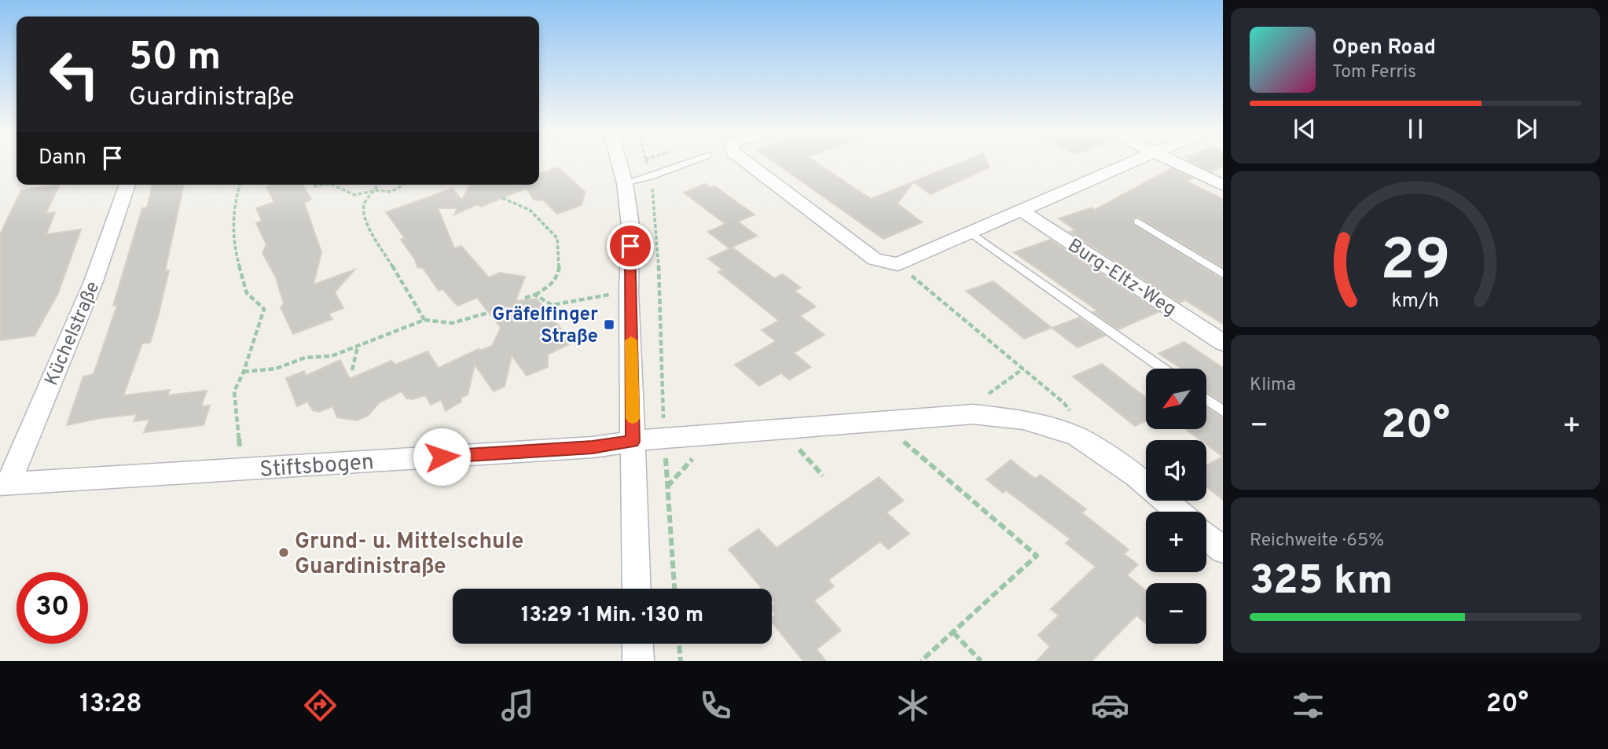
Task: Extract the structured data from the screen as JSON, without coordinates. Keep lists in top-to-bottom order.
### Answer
{
  "streets": {
    "street": ["Burg-Eltz-Weg", "Küchelstraße", "Stiftsbogen"]
  },
  "crossings": [
    ["Küchelstraße", "Stiftsbogen"]
  ],
  "places": {
    "transit": ["Gräfelfinger Straße"],
    "other": ["Grund- u. Mittelschule Guardinistraße"]
  },
  "north": "bottom left",
  "page": {
    "turn": ["50 m", "Guardinistraße"],
    "song": ["Open Road", "Tom Ferris"],
    "then": "Dann",
    "tile": [
      "Klima",
      ["Reichweite · 65%", "325 km"]
    ],
    "map_buttons": ["+", "−"],
    "heat": ["−", "20°", "+"],
    "limit": "30",
    "trip": "13:29 · 1 Min. · 130 m",
    "tabs": ["13:28", "20°"],
    "gauge": ["29", "km/h"]
  }
}
